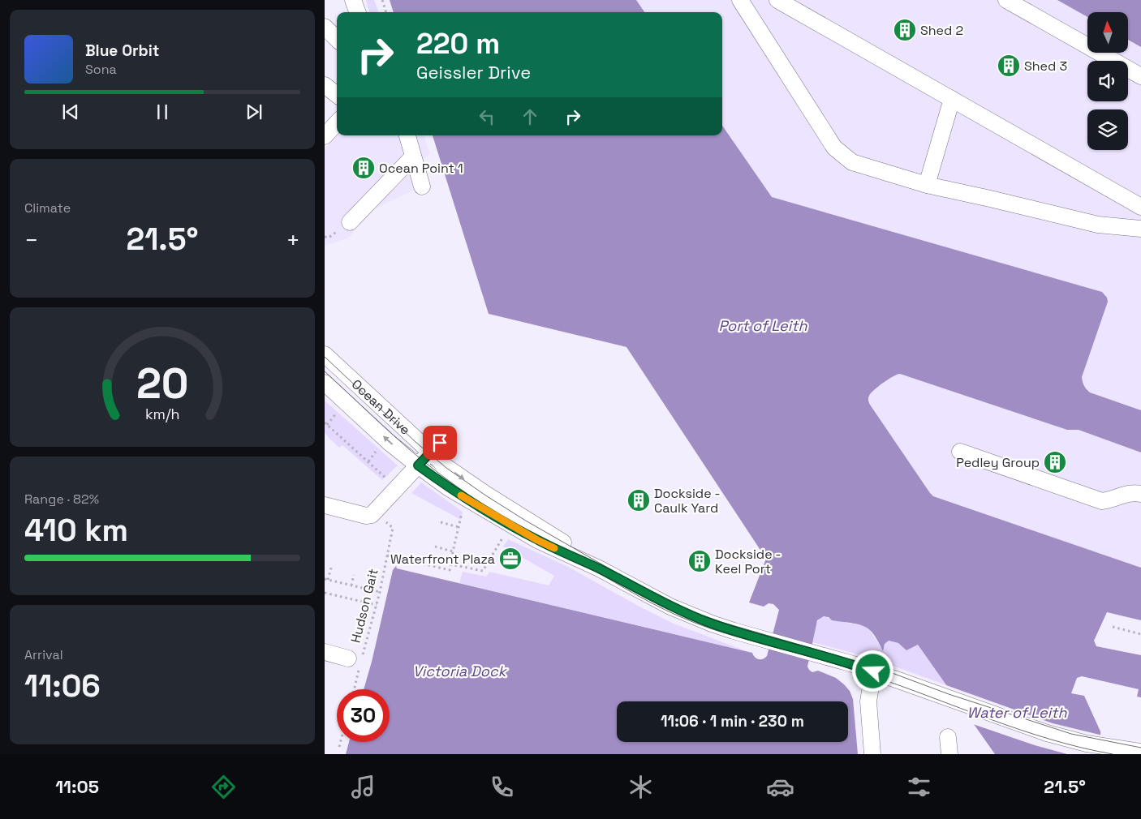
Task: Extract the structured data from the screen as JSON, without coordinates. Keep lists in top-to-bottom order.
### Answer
{
  "streets": {
    "street": ["Ocean Drive"],
    "path": ["Hudson Gait"]
  },
  "water": ["Port of Leith", "Victoria Dock", "Water of Leith"],
  "places": {
    "building": [
      "Shed 2",
      "Shed 3",
      "Ocean Point 1",
      "Pedley Group",
      "Dockside - Caulk Yard",
      "Dockside - Keel Port"
    ],
    "office": ["Waterfront Plaza"]
  },
  "north": "top",
  "page": {
    "turn": ["220 m", "Geissler Drive"],
    "song": ["Blue Orbit", "Sona"],
    "tile": [
      "Climate",
      ["Range · 82%", "410 km"],
      ["Arrival", "11:06"]
    ],
    "heat": ["−", "21.5°", "+"],
    "limit": "30",
    "trip": "11:06 · 1 min · 230 m",
    "tabs": ["11:05", "21.5°"],
    "gauge": ["20", "km/h"]
  }
}
